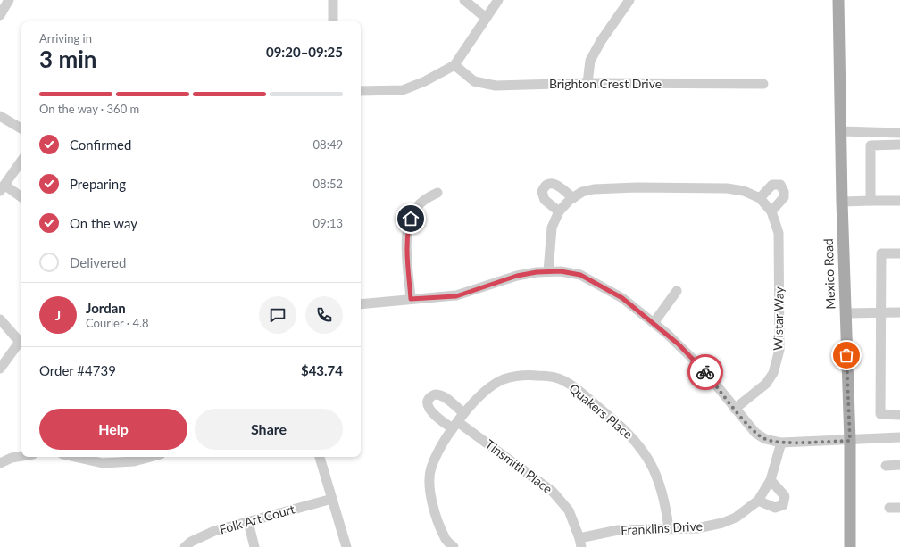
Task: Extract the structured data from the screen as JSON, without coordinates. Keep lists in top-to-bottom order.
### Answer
{
  "streets": {
    "main road": ["Mexico Road"],
    "street": [
      "Brighton Crest Drive",
      "Wistar Way",
      "Quakers Place",
      "Tinsmith Place",
      "Folk Art Court",
      "Franklins Drive"
    ]
  },
  "crossings": [
    ["Quakers Place", "Tinsmith Place"],
    ["Quakers Place", "Franklins Drive"],
    ["Tinsmith Place", "Franklins Drive"]
  ],
  "page": {
    "heading": ["3 min", "Arriving in", "09:20–09:25"],
    "panel": [
      "Jordan",
      "Courier · 4.8",
      "Order #4739",
      "$43.74"
    ],
    "bar": "On the way · 360 m",
    "list": [
      ["Confirmed", "08:49"],
      ["Preparing", "08:52"],
      ["On the way", "09:13"],
      "Delivered"
    ],
    "round": "J",
    "buttons": ["Help", "Share"]
  }
}
